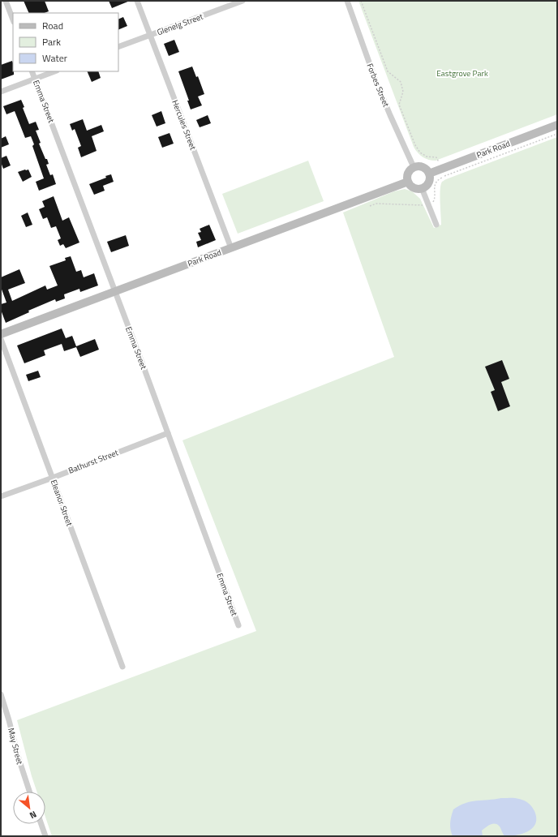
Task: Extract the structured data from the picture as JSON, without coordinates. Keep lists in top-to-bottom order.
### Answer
{
  "streets": {
    "street": [
      "Glenelg Street",
      "Forbes Street",
      "Emma Street",
      "Hercules Street",
      "Park Road",
      "Bathurst Street",
      "Eleanor Street",
      "May Street"
    ]
  },
  "crossings": [
    ["Glenelg Street", "Hercules Street"],
    ["Forbes Street", "Park Road"],
    ["Emma Street", "Park Road"],
    ["Emma Street", "Bathurst Street"],
    ["Hercules Street", "Park Road"],
    ["Bathurst Street", "Eleanor Street"]
  ],
  "parks": ["Eastgrove Park"],
  "legend": ["Road", "Park", "Water"],
  "north": "bottom right"
}
